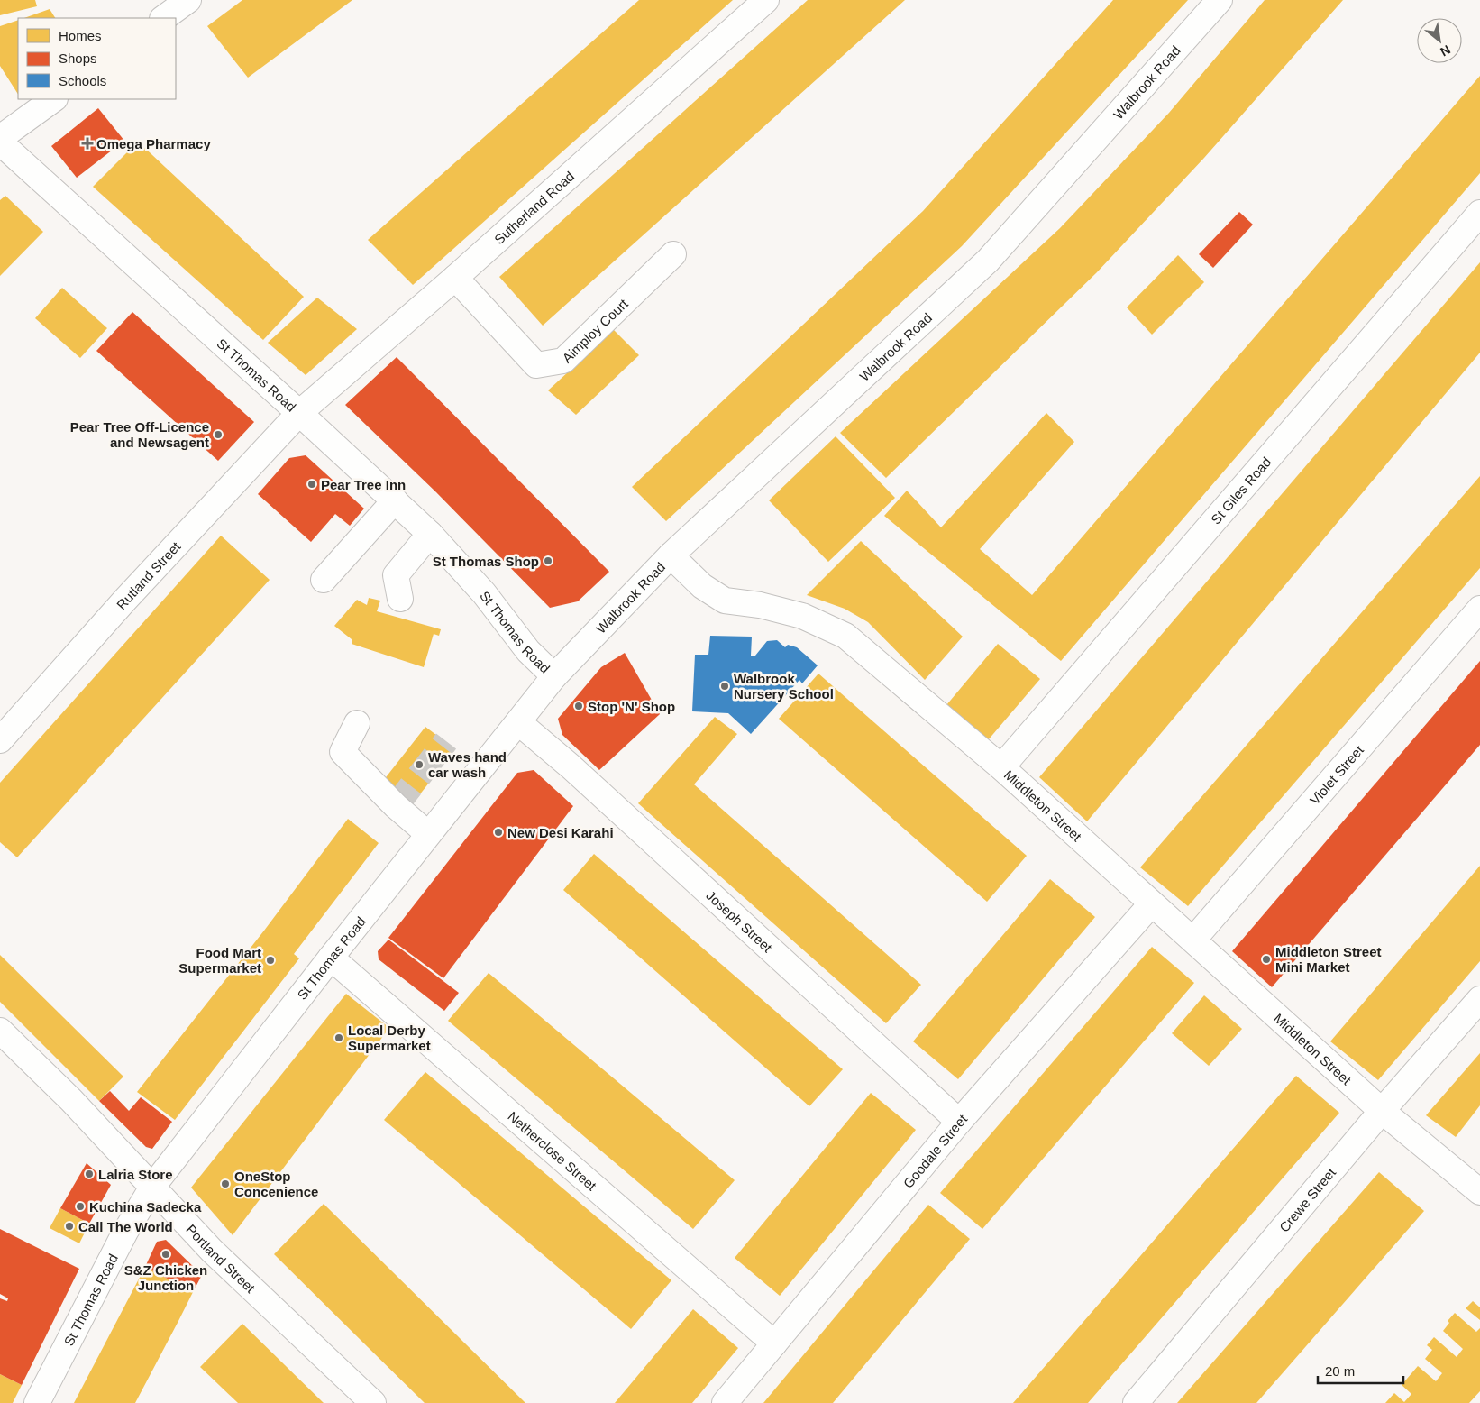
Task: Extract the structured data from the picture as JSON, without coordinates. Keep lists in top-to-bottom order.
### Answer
{
  "streets": {
    "street": [
      "Walbrook Road",
      "Sutherland Road",
      "Aimploy Court",
      "St Thomas Road",
      "St Giles Road",
      "Rutland Street",
      "Violet Street",
      "Middleton Street",
      "Joseph Street",
      "Netherclose Street",
      "Goodale Street",
      "Crewe Street",
      "Portland Street"
    ]
  },
  "crossings": [
    ["Walbrook Road", "St Thomas Road"],
    ["Walbrook Road", "Middleton Street"],
    ["Sutherland Road", "Aimploy Court"],
    ["Sutherland Road", "St Thomas Road"],
    ["Sutherland Road", "Rutland Street"],
    ["St Thomas Road", "Rutland Street"],
    ["St Thomas Road", "Joseph Street"],
    ["St Thomas Road", "Netherclose Street"],
    ["St Thomas Road", "Portland Street"],
    ["St Giles Road", "Middleton Street"],
    ["Violet Street", "Middleton Street"],
    ["Middleton Street", "Goodale Street"],
    ["Middleton Street", "Crewe Street"],
    ["Joseph Street", "Goodale Street"],
    ["Netherclose Street", "Goodale Street"]
  ],
  "places": {
    "health": ["Omega Pharmacy"],
    "other": [
      "Pear Tree Off-Licence and Newsagent",
      "Pear Tree Inn",
      "St Thomas Shop",
      "Walbrook Nursery School",
      "Stop 'N' Shop",
      "Waves hand car wash",
      "New Desi Karahi",
      "Middleton Street Mini Market",
      "Food Mart Supermarket",
      "Local Derby Supermarket",
      "Lalria Store",
      "OneStop Concenience",
      "Kuchina Sadecka",
      "Call The World",
      "S&Z Chicken Junction"
    ]
  },
  "legend": ["Homes", "Shops", "Schools"],
  "scale_bar": "20 m",
  "north": "bottom right"
}
